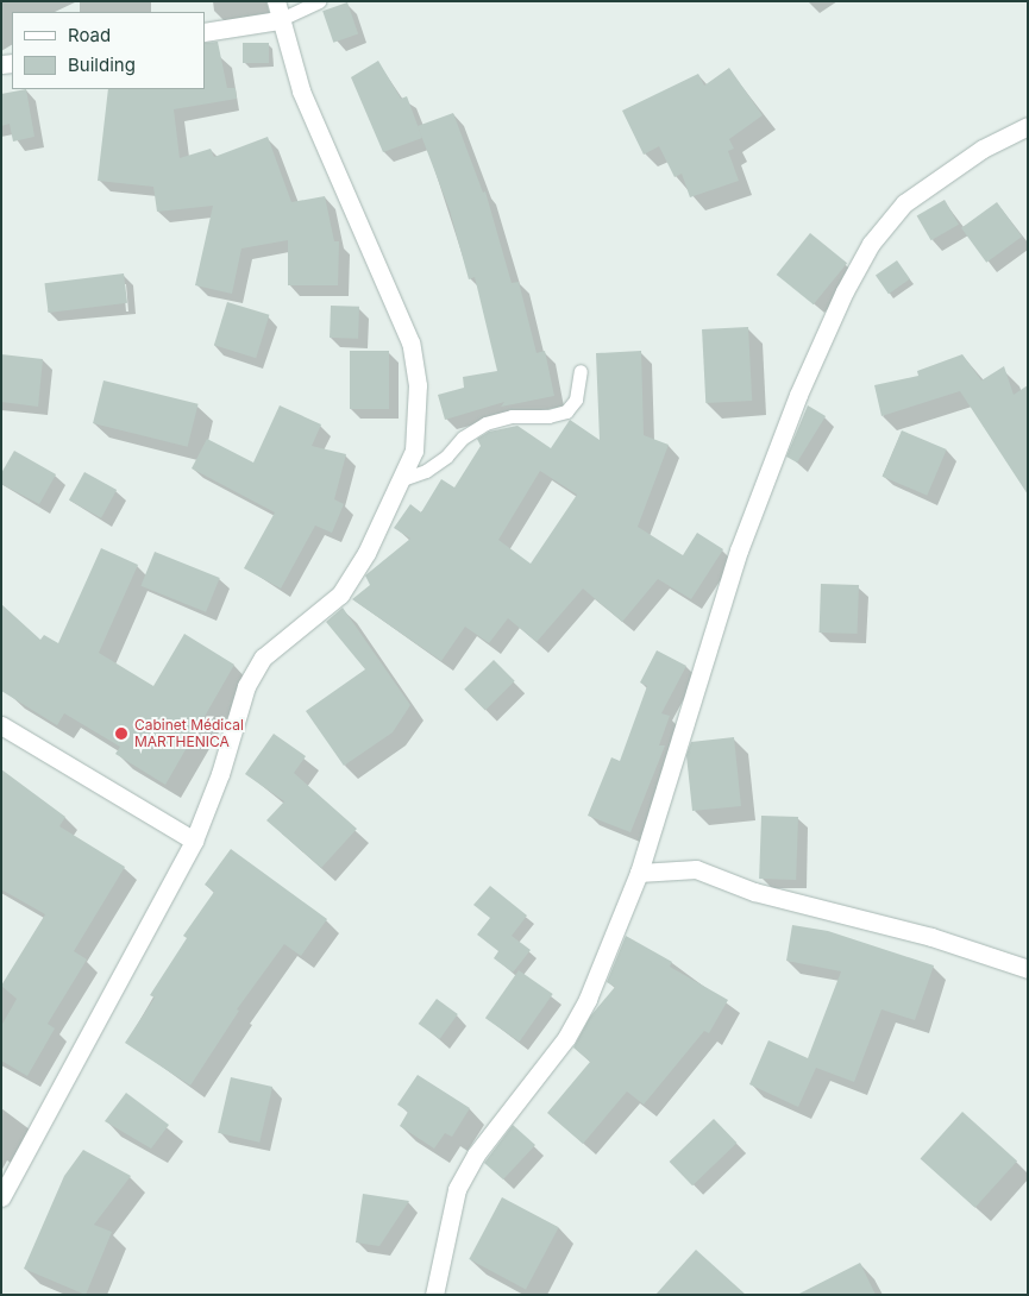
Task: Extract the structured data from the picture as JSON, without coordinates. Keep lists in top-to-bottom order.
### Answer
{
  "places": ["Cabinet Médical MARTHENICA"],
  "legend": ["Road", "Building"]
}
